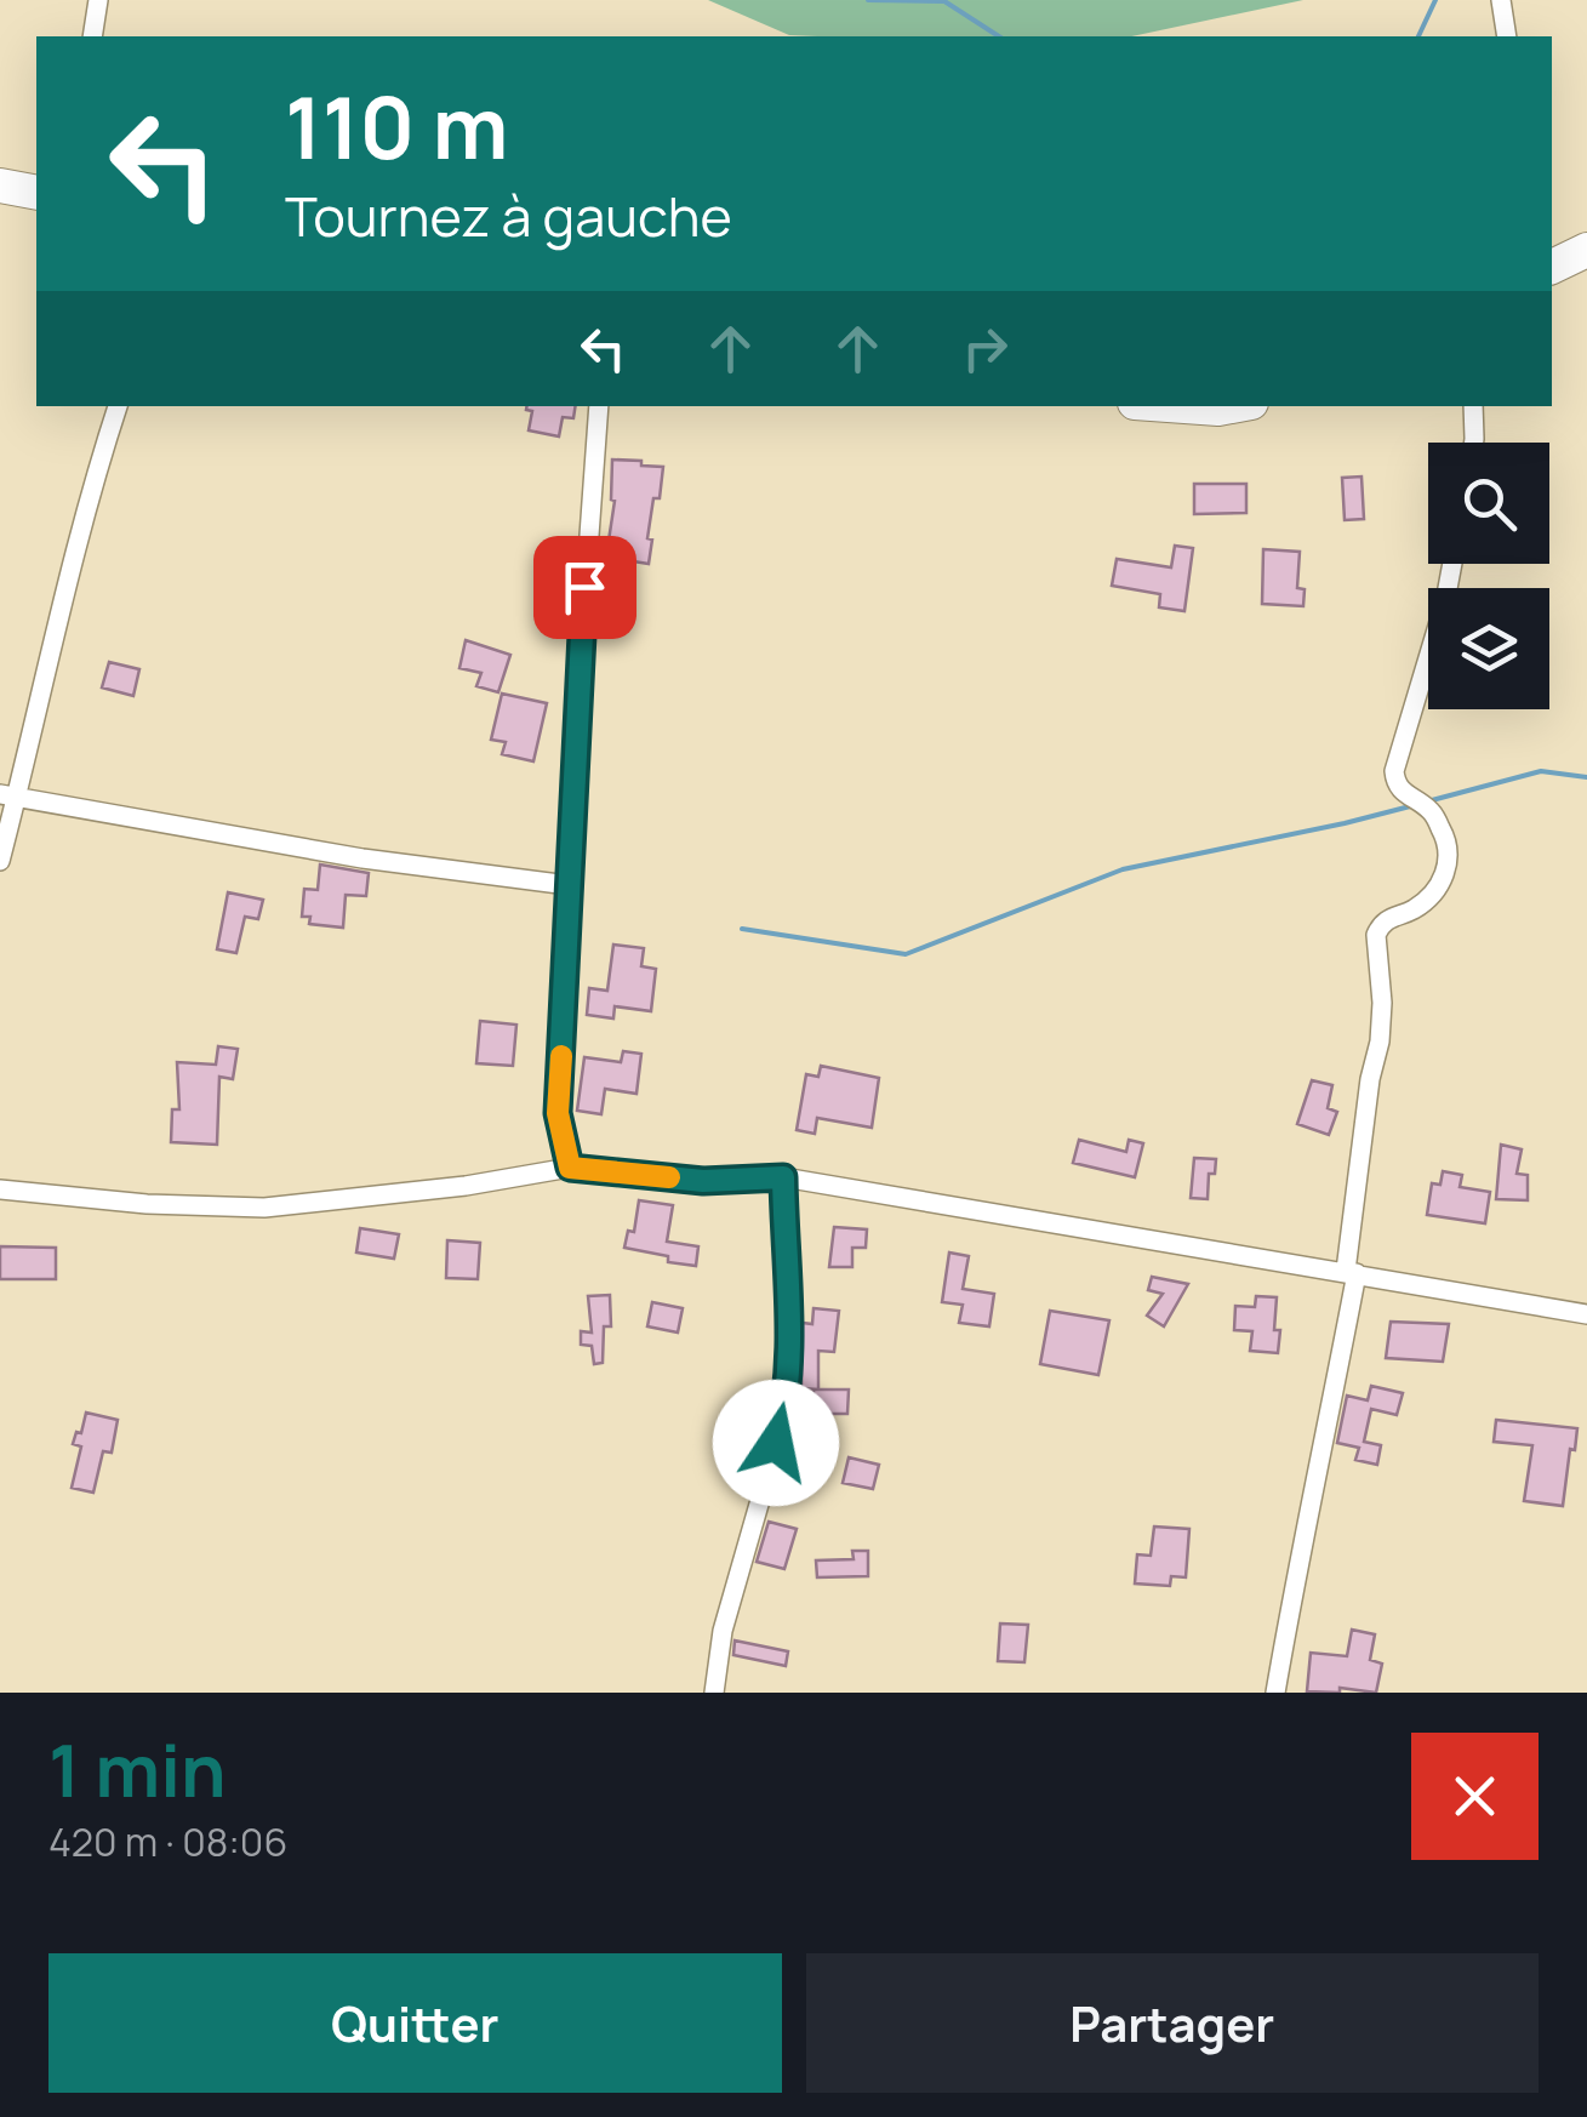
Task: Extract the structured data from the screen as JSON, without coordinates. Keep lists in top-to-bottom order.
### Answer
{
  "page": {
    "turn": ["110 m", "Tournez à gauche"],
    "heading": ["1 min", "420 m · 08:06"],
    "buttons": ["Quitter", "Partager"]
  }
}
